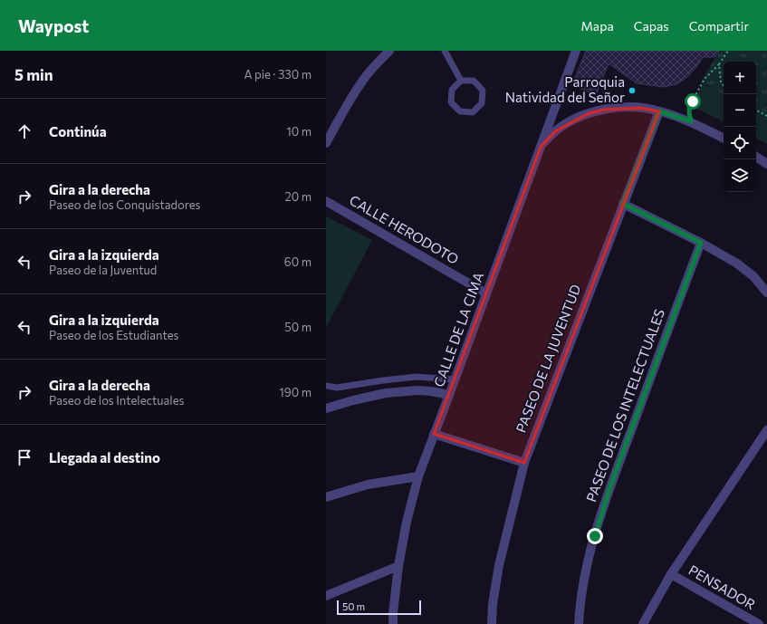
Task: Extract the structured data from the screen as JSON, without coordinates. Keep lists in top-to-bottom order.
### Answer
{
  "streets": {
    "street": [
      "CALLE HERODOTO",
      "CALLE DE LA CIMA",
      "PASEO DE LA JUVENTUD",
      "PASEO DE LOS INTELECTUALES",
      "PENSADOR"
    ]
  },
  "crossings": [
    ["CALLE HERODOTO", "CALLE DE LA CIMA"]
  ],
  "places": ["Parroquia Natividad del Señor"],
  "scale_bar": "50 m",
  "page": {
    "header": "Waypost",
    "nav": ["Mapa", "Capas", "Compartir"],
    "heading": ["5 min", "A pie · 330 m"],
    "map_buttons": ["+", "−"],
    "list": [
      ["Continúa", "10 m"],
      ["Gira a la derecha", "Paseo de los Conquistadores", "20 m"],
      ["Gira a la izquierda", "Paseo de la Juventud", "60 m"],
      ["Gira a la izquierda", "Paseo de los Estudiantes", "50 m"],
      ["Gira a la derecha", "Paseo de los Intelectuales", "190 m"],
      "Llegada al destino"
    ],
    "scale": "50 m"
  }
}
